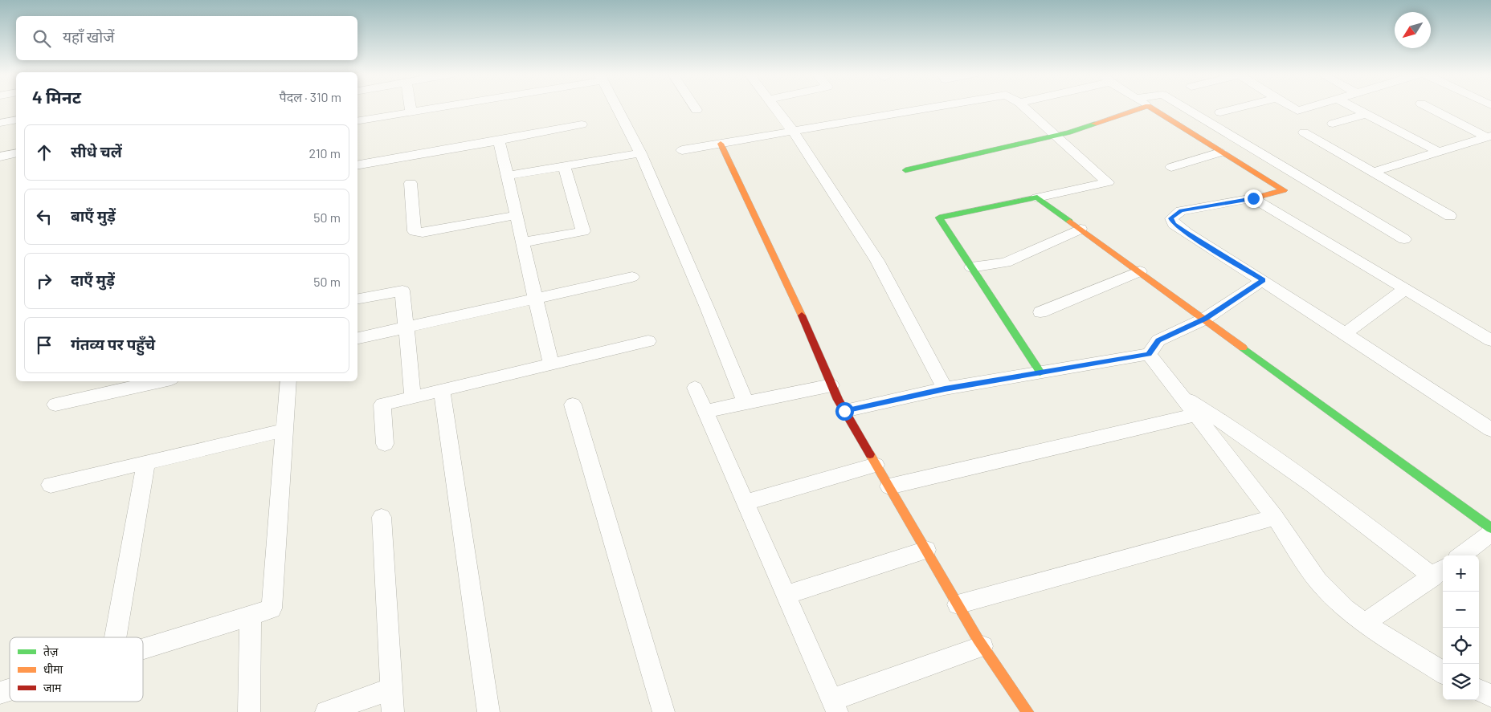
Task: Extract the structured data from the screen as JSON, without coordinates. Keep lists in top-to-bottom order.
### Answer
{
  "legend": ["तेज़", "धीमा", "जाम"],
  "north": "bottom left",
  "page": {
    "search": "यहाँ खोजें",
    "heading": ["4 मिनट", "पैदल · 310 m"],
    "list": [
      ["सीधे चलें", "210 m"],
      ["बाएँ मुड़ें", "50 m"],
      ["दाएँ मुड़ें", "50 m"],
      "गंतव्य पर पहुँचे"
    ],
    "map_buttons": ["+", "−"]
  }
}
